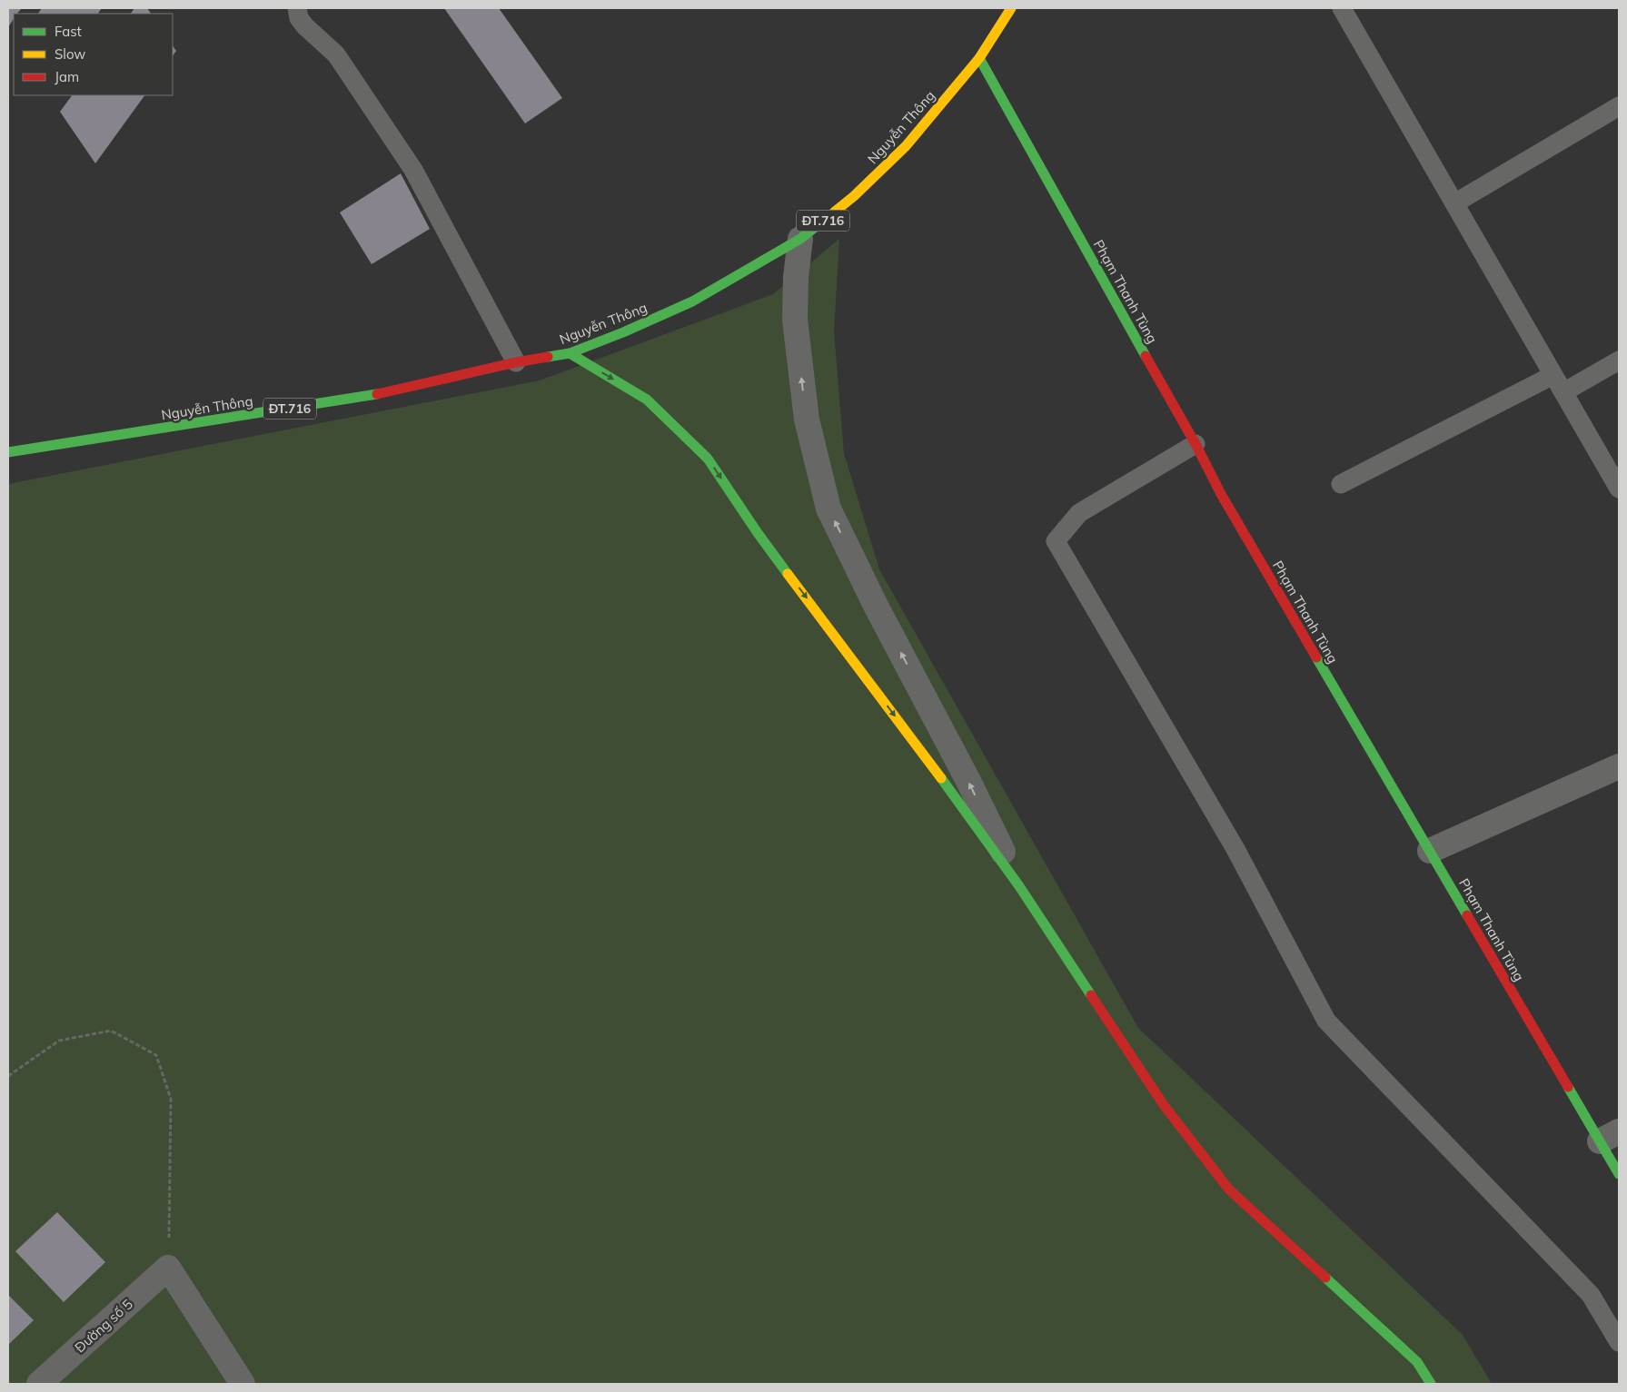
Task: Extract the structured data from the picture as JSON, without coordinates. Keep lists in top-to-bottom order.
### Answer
{
  "streets": {
    "street": [
      "Nguyễn Thông",
      "ĐT.716",
      "Phạm Thanh Tùng",
      "Đường số 5"
    ]
  },
  "crossings": [
    ["Nguyễn Thông", "Phạm Thanh Tùng"]
  ],
  "legend": ["Fast", "Slow", "Jam"]
}
